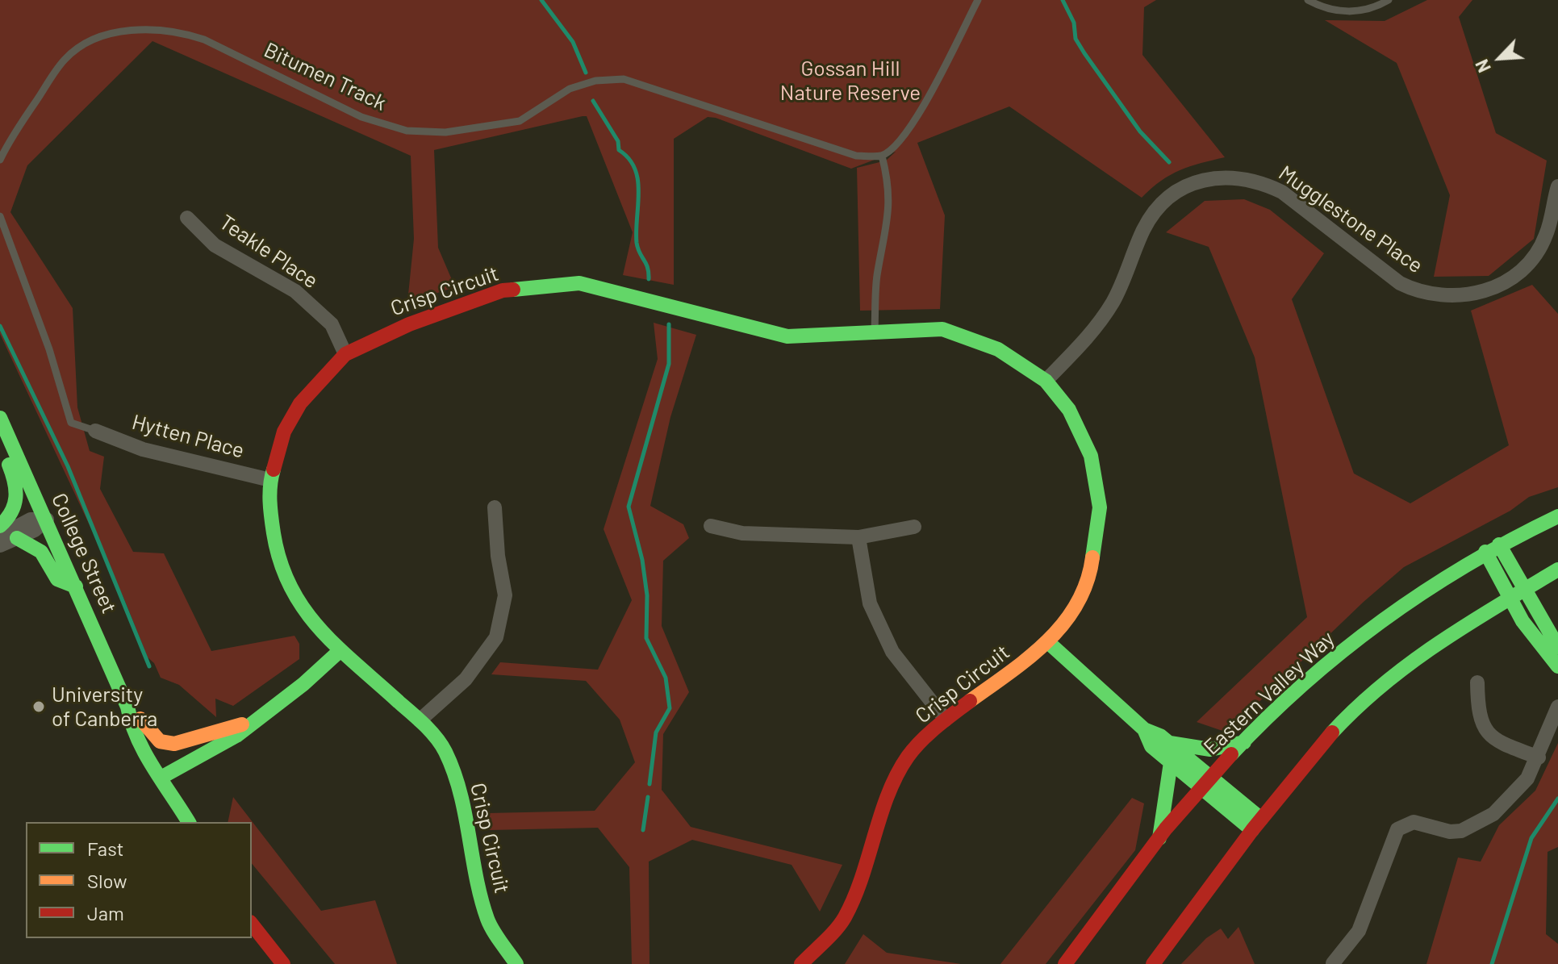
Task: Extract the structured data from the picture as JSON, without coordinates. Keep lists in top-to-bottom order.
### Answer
{
  "streets": {
    "street": [
      "Mugglestone Place",
      "Teakle Place",
      "Crisp Circuit",
      "Hytten Place",
      "College Street",
      "Eastern Valley Way"
    ],
    "lane": ["Bitumen Track"]
  },
  "crossings": [
    ["Mugglestone Place", "Crisp Circuit"],
    ["Teakle Place", "Crisp Circuit"],
    ["Crisp Circuit", "Hytten Place"]
  ],
  "parks": ["Gossan Hill Nature Reserve"],
  "places": ["University of Canberra"],
  "legend": ["Fast", "Slow", "Jam"],
  "north": "bottom left"
}
